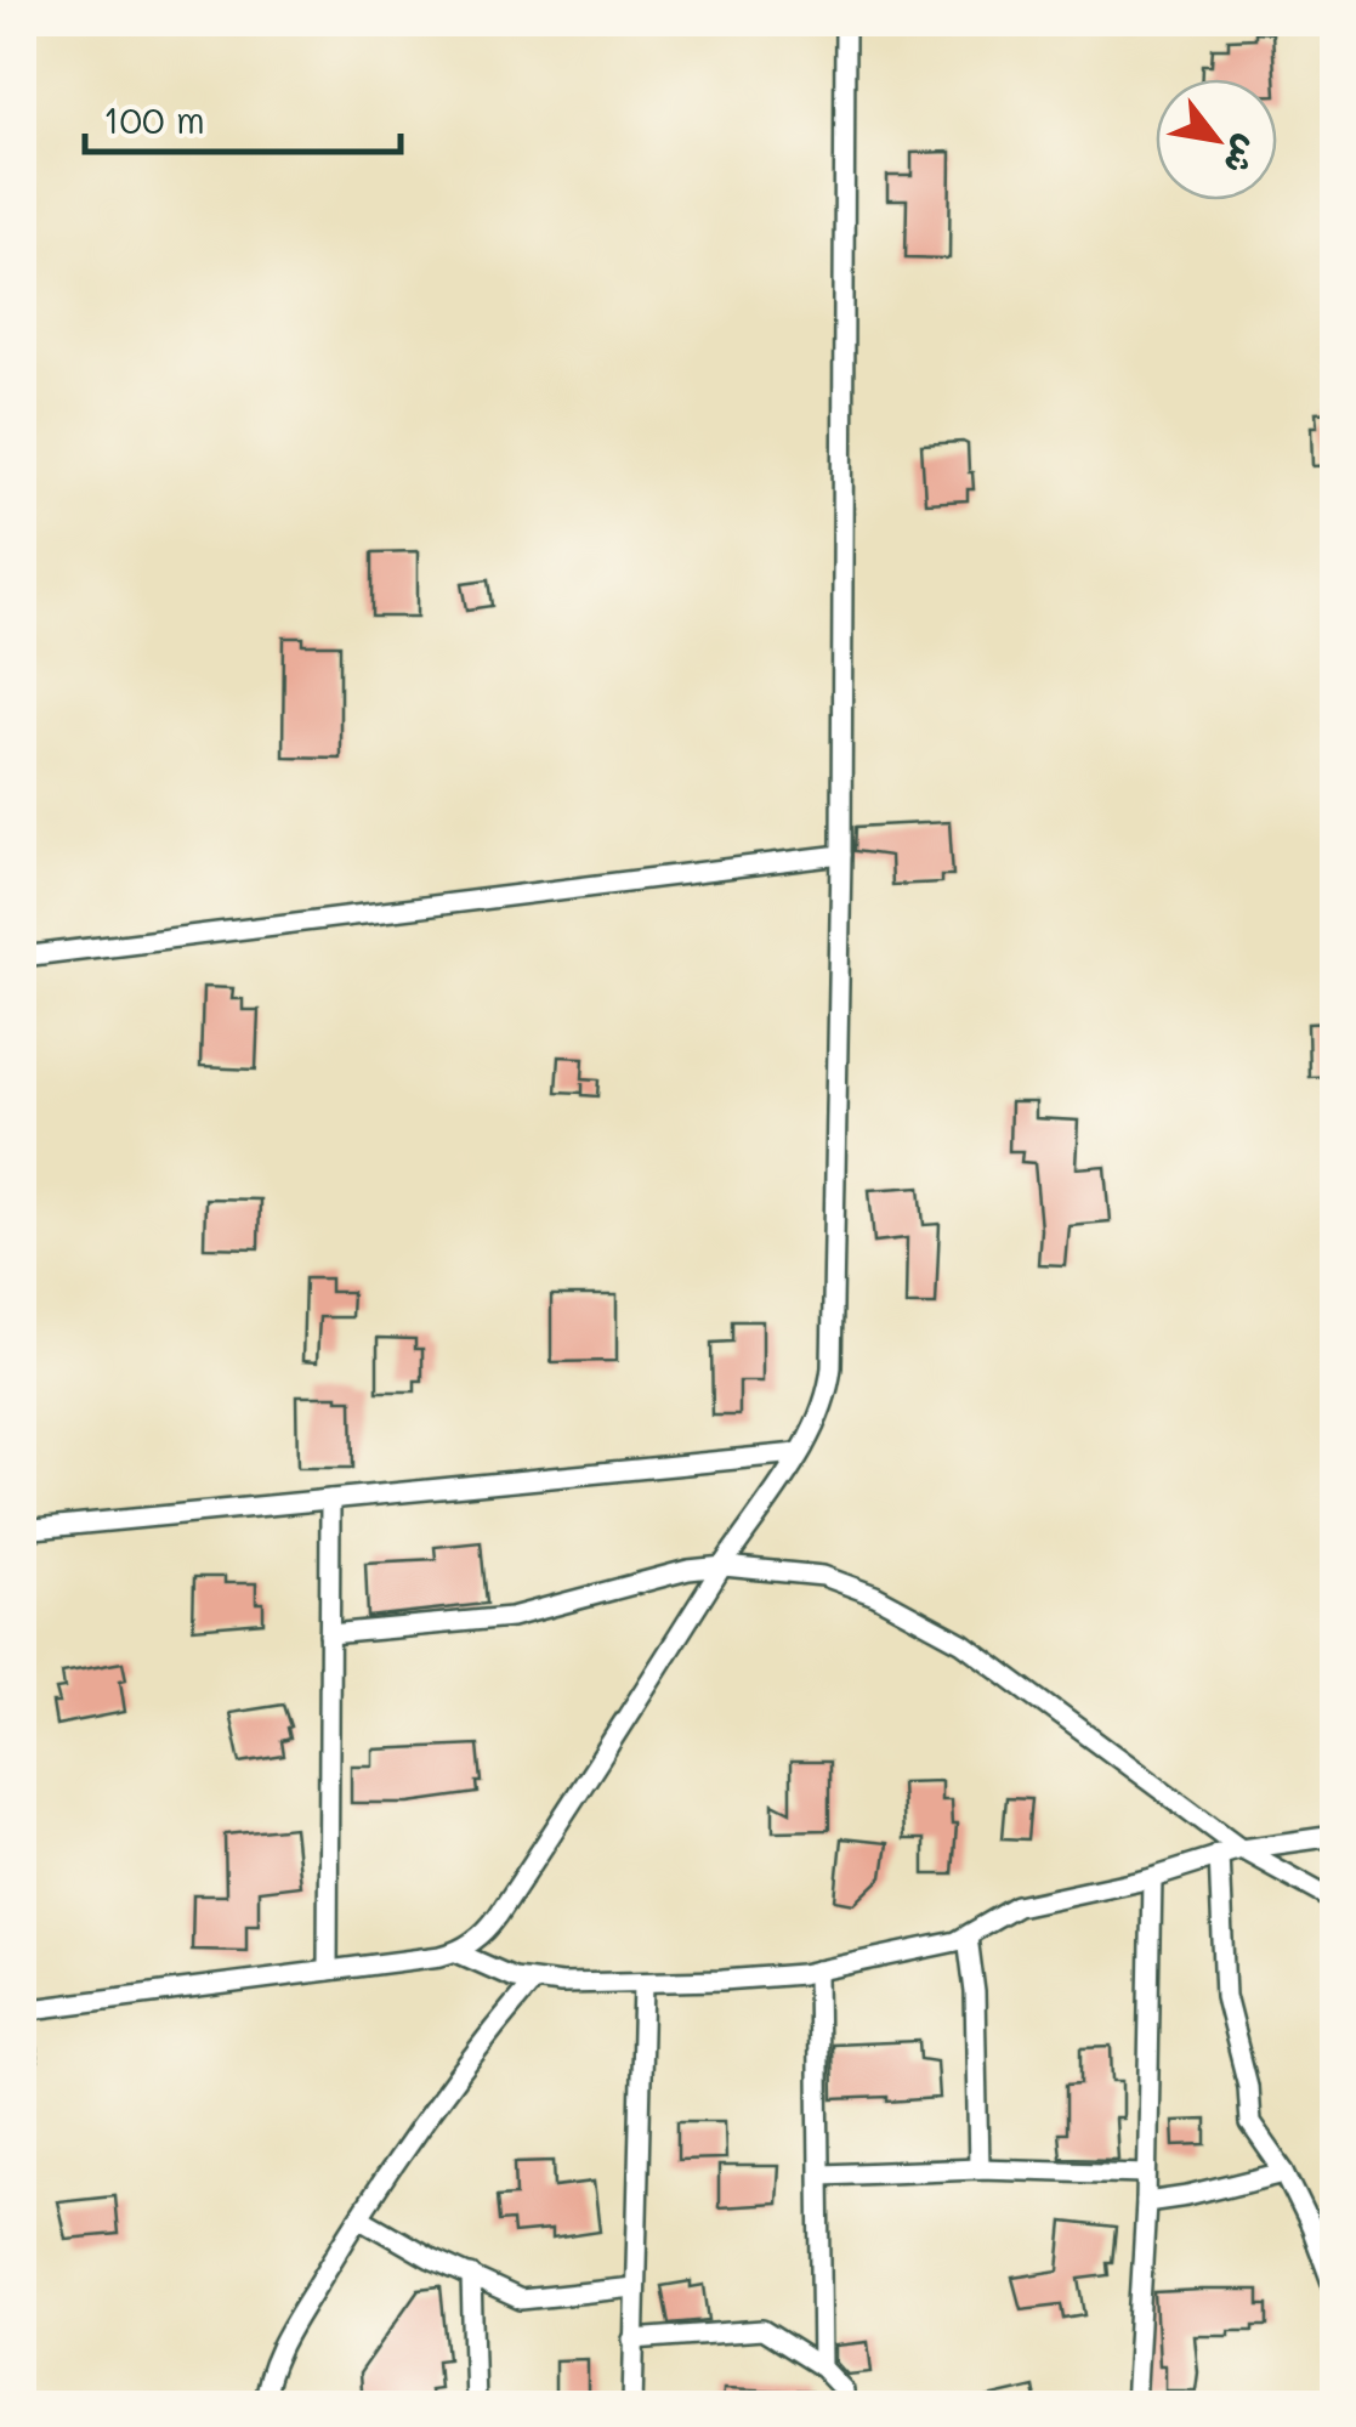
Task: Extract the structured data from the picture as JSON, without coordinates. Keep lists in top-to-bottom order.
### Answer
{
  "scale_bar": "100 m",
  "north": "bottom right"
}
